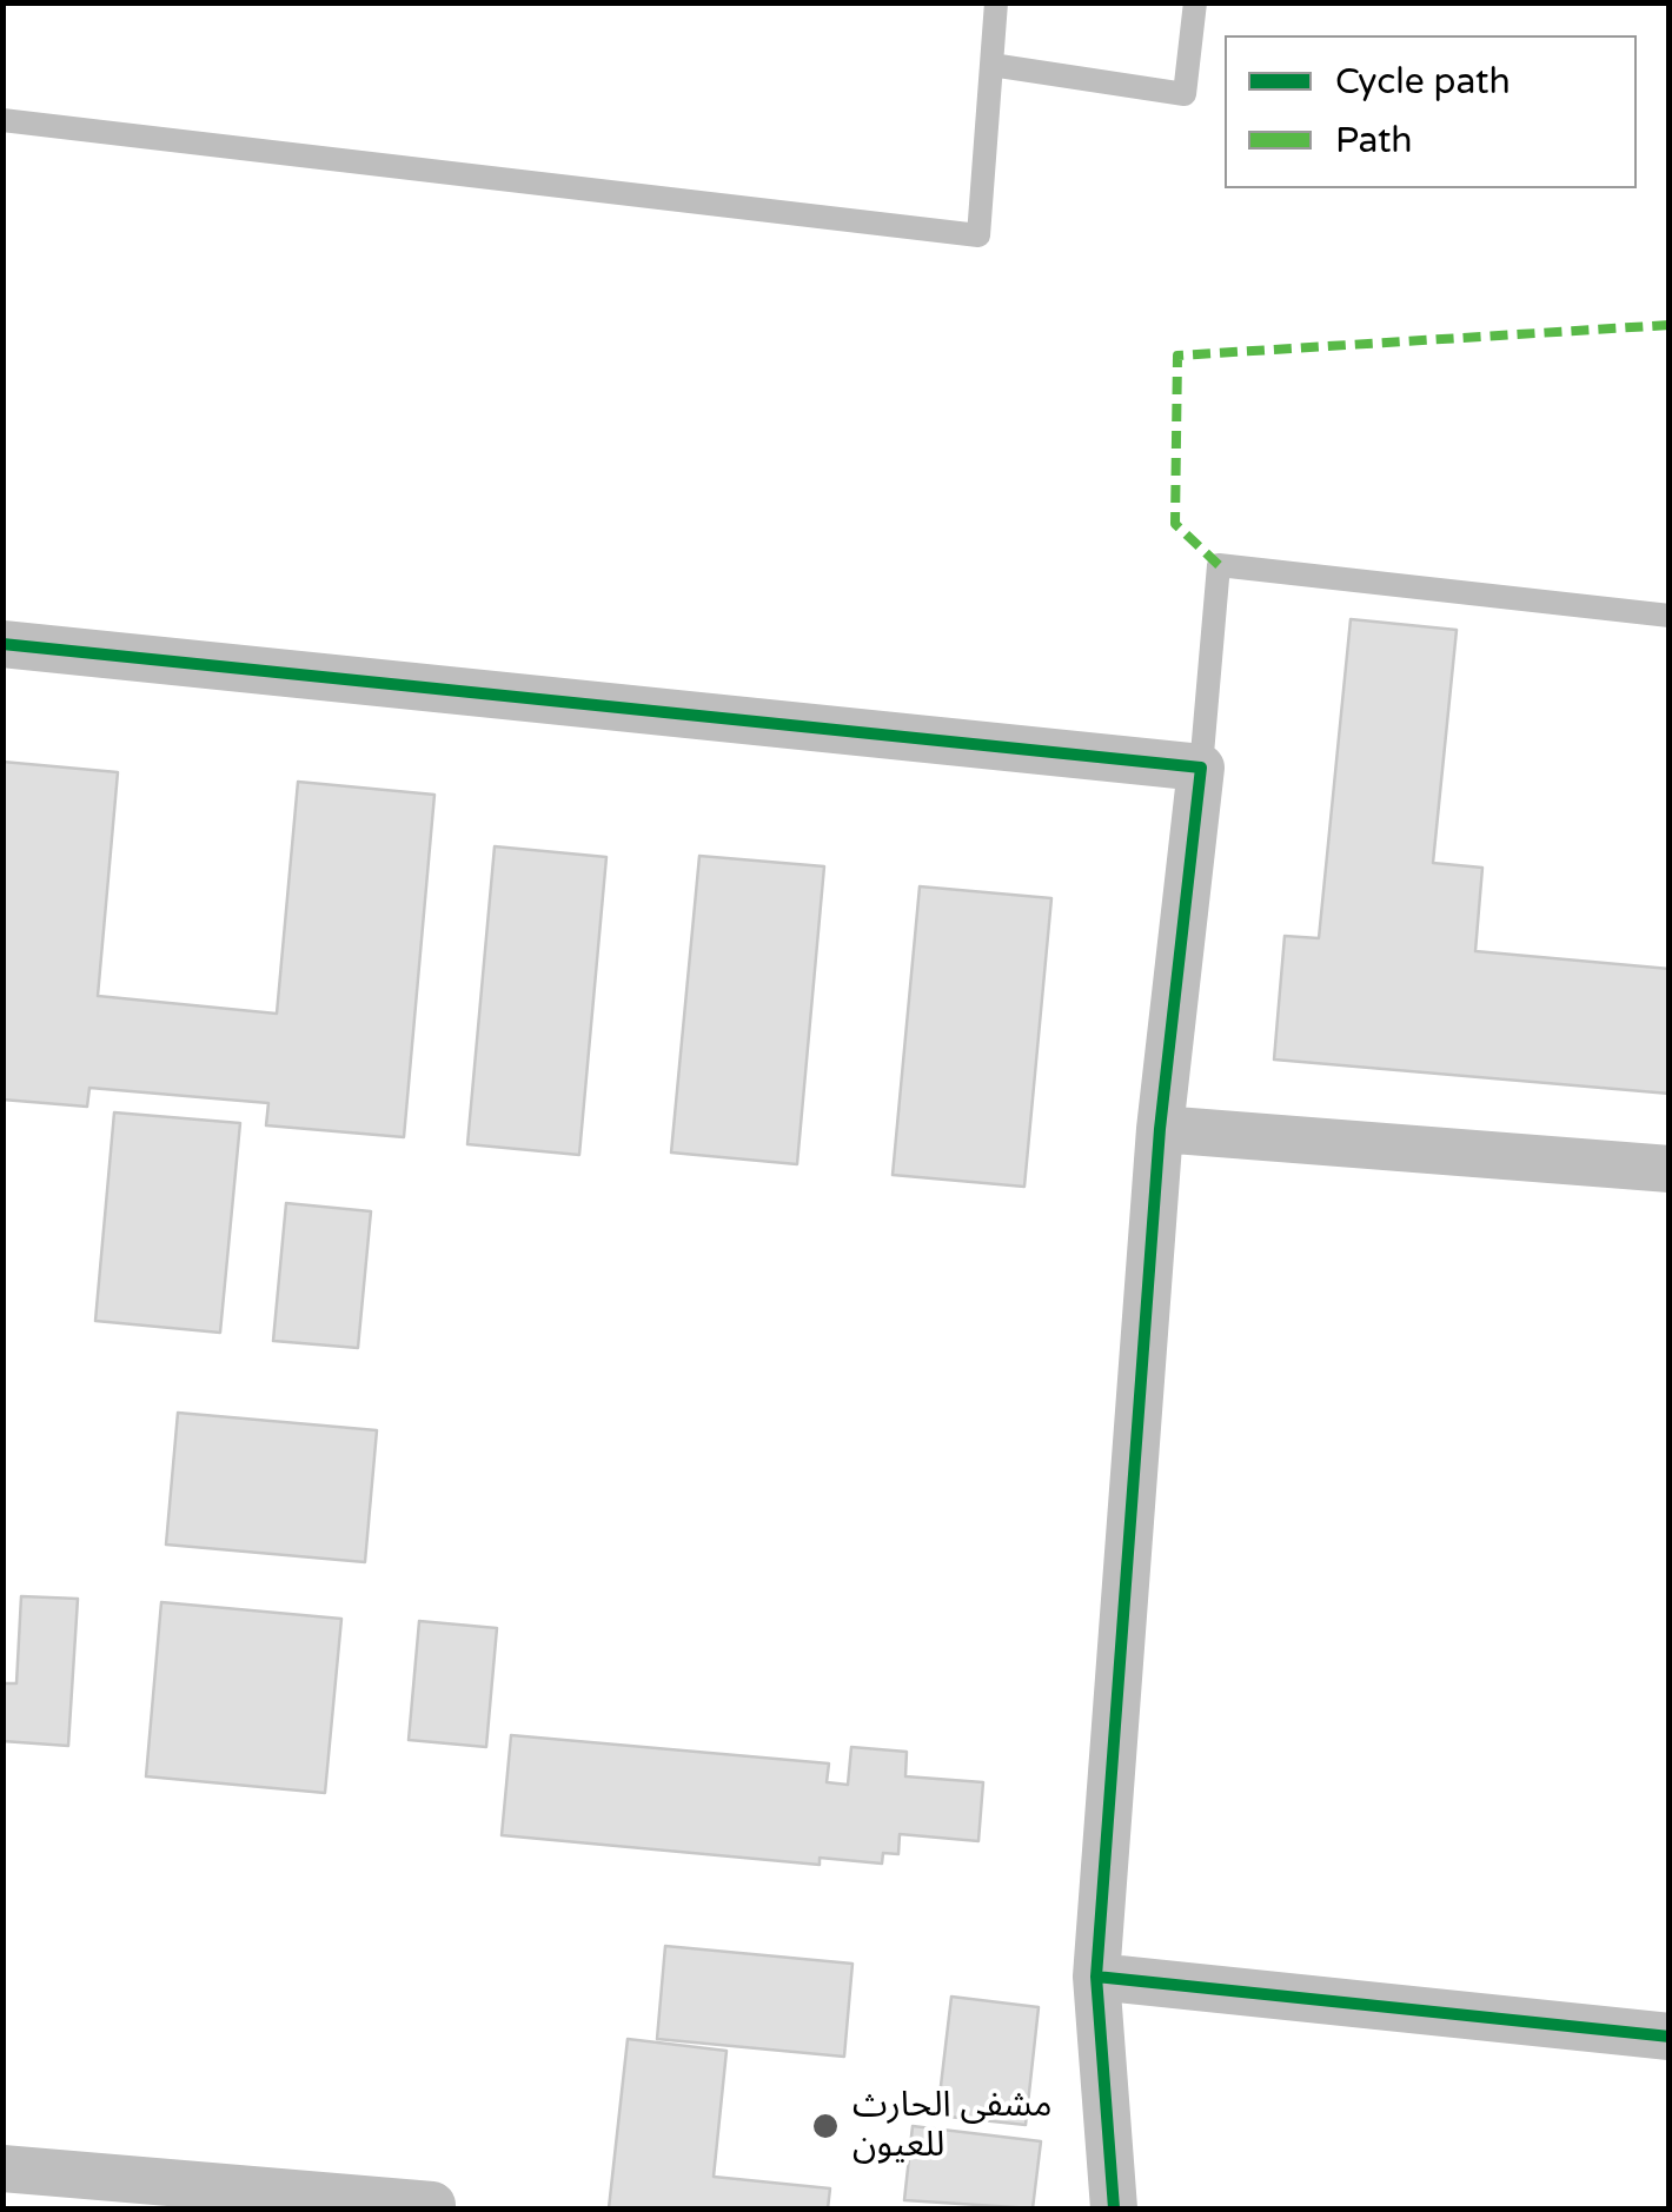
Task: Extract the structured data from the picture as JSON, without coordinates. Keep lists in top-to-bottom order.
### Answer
{
  "places": ["مشفى الحارث للعيون"],
  "legend": ["Cycle path", "Path"]
}
